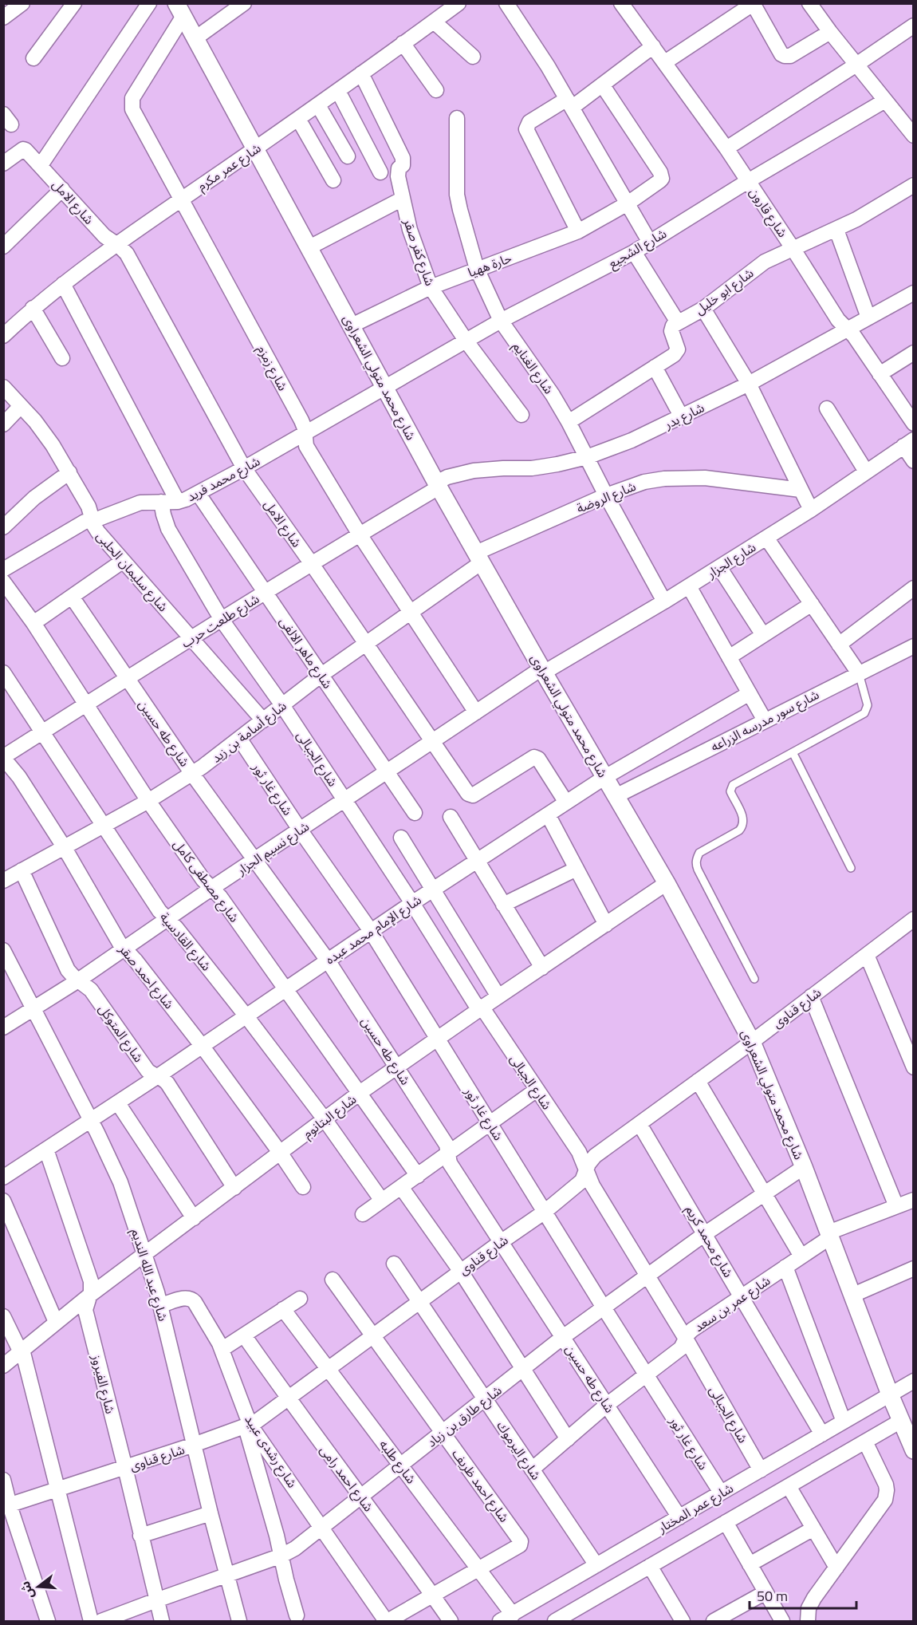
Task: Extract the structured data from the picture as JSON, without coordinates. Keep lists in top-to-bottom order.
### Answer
{
  "streets": {
    "street": [
      "شارع عمر مكرم",
      "شارع الامل",
      "شارع قارون",
      "شارع الشجيع",
      "شارع كفر صقر",
      "حارة ههيا",
      "شارع ابو خليل",
      "شارع زمزم",
      "شارع الغنايم",
      "شارع محمد متولي الشعراوى",
      "شارع بدر",
      "شارع محمد فريد",
      "شارع الروضة",
      "شارع الجزار",
      "شارع سليمان الحلبى",
      "شارع طلعت حرب",
      "شارع ماهر الالفى",
      "شارع سور مدرسه الزراعه",
      "شارع أسامة بن زيد",
      "شارع طه حسين",
      "شارع الجبالى",
      "شارع غار ثور",
      "شارع نسيم الجزار",
      "شارع مصطفى كامل",
      "شارع الإمام محمد عبده",
      "شارع القادسية",
      "شارع احمد صقر",
      "شارع قناوى",
      "شارع المتوكل",
      "شارع البتانوم",
      "شارع محمد كريم",
      "شارع عبد الله النديم",
      "شارع عمر بن سعد",
      "شارع الفيروز",
      "شارع طارق بن زياد",
      "شارع اليرموك",
      "شارع رشدى عبيد",
      "شارع طلبه",
      "شارع احمد رامى",
      "شارع احمد ظريف",
      "شارع عمر المختار"
    ]
  },
  "crossings": [
    ["شارع عمر مكرم", "شارع الامل"],
    ["شارع عمر مكرم", "شارع كفر صقر"],
    ["شارع عمر مكرم", "شارع زمزم"],
    ["شارع عمر مكرم", "شارع محمد متولي الشعراوى"],
    ["شارع الامل", "شارع محمد فريد"],
    ["شارع الامل", "شارع طلعت حرب"],
    ["شارع الامل", "شارع أسامة بن زيد"],
    ["شارع الامل", "شارع نسيم الجزار"],
    ["شارع الامل", "شارع الإمام محمد عبده"],
    ["شارع قارون", "شارع الشجيع"],
    ["شارع قارون", "شارع ابو خليل"],
    ["شارع قارون", "شارع بدر"],
    ["شارع الشجيع", "شارع كفر صقر"],
    ["شارع الشجيع", "شارع الغنايم"],
    ["شارع الشجيع", "شارع محمد متولي الشعراوى"],
    ["شارع الشجيع", "شارع محمد فريد"],
    ["شارع كفر صقر", "حارة ههيا"],
    ["حارة ههيا", "شارع الغنايم"],
    ["حارة ههيا", "شارع محمد متولي الشعراوى"],
    ["شارع زمزم", "شارع محمد متولي الشعراوى"],
    ["شارع زمزم", "شارع محمد فريد"],
    ["شارع زمزم", "شارع طلعت حرب"],
    ["شارع زمزم", "شارع أسامة بن زيد"],
    ["شارع زمزم", "شارع نسيم الجزار"],
    ["شارع الغنايم", "شارع بدر"],
    ["شارع الغنايم", "شارع الروضة"],
    ["شارع الغنايم", "شارع الجزار"],
    ["شارع محمد متولي الشعراوى", "شارع بدر"],
    ["شارع محمد متولي الشعراوى", "شارع محمد فريد"],
    ["شارع محمد متولي الشعراوى", "شارع الروضة"],
    ["شارع محمد متولي الشعراوى", "شارع الجزار"],
    ["شارع محمد متولي الشعراوى", "شارع طلعت حرب"],
    ["شارع محمد متولي الشعراوى", "شارع سور مدرسه الزراعه"],
    ["شارع محمد متولي الشعراوى", "شارع أسامة بن زيد"],
    ["شارع محمد متولي الشعراوى", "شارع نسيم الجزار"],
    ["شارع محمد متولي الشعراوى", "شارع الإمام محمد عبده"],
    ["شارع محمد متولي الشعراوى", "شارع قناوى"],
    ["شارع محمد متولي الشعراوى", "شارع البتانوم"],
    ["شارع محمد متولي الشعراوى", "شارع عمر بن سعد"],
    ["شارع محمد متولي الشعراوى", "شارع طارق بن زياد"],
    ["شارع محمد متولي الشعراوى", "شارع عمر المختار"],
    ["شارع بدر", "شارع طلعت حرب"],
    ["شارع محمد فريد", "شارع سليمان الحلبى"],
    ["شارع محمد فريد", "شارع ماهر الالفى"],
    ["شارع محمد فريد", "شارع الجبالى"],
    ["شارع الروضة", "شارع أسامة بن زيد"],
    ["شارع الجزار", "شارع نسيم الجزار"],
    ["شارع سليمان الحلبى", "شارع طلعت حرب"],
    ["شارع سليمان الحلبى", "شارع أسامة بن زيد"],
    ["شارع طلعت حرب", "شارع ماهر الالفى"],
    ["شارع طلعت حرب", "شارع طه حسين"],
    ["شارع طلعت حرب", "شارع الجبالى"],
    ["شارع طلعت حرب", "شارع مصطفى كامل"],
    ["شارع طلعت حرب", "شارع القادسية"],
    ["شارع طلعت حرب", "شارع احمد صقر"],
    ["شارع ماهر الالفى", "شارع أسامة بن زيد"],
    ["شارع ماهر الالفى", "شارع نسيم الجزار"],
    ["شارع أسامة بن زيد", "شارع طه حسين"],
    ["شارع أسامة بن زيد", "شارع الجبالى"],
    ["شارع أسامة بن زيد", "شارع غار ثور"],
    ["شارع أسامة بن زيد", "شارع مصطفى كامل"],
    ["شارع أسامة بن زيد", "شارع القادسية"],
    ["شارع أسامة بن زيد", "شارع احمد صقر"],
    ["شارع أسامة بن زيد", "شارع المتوكل"],
    ["شارع طه حسين", "شارع نسيم الجزار"],
    ["شارع طه حسين", "شارع الإمام محمد عبده"],
    ["شارع طه حسين", "شارع قناوى"],
    ["شارع طه حسين", "شارع البتانوم"],
    ["شارع طه حسين", "شارع عمر بن سعد"],
    ["شارع طه حسين", "شارع طارق بن زياد"],
    ["شارع طه حسين", "شارع عمر المختار"],
    ["شارع الجبالى", "شارع نسيم الجزار"],
    ["شارع الجبالى", "شارع الإمام محمد عبده"],
    ["شارع الجبالى", "شارع قناوى"],
    ["شارع الجبالى", "شارع البتانوم"],
    ["شارع الجبالى", "شارع عمر بن سعد"],
    ["شارع الجبالى", "شارع طارق بن زياد"],
    ["شارع الجبالى", "شارع عمر المختار"],
    ["شارع غار ثور", "شارع نسيم الجزار"],
    ["شارع غار ثور", "شارع الإمام محمد عبده"],
    ["شارع غار ثور", "شارع قناوى"],
    ["شارع غار ثور", "شارع البتانوم"],
    ["شارع غار ثور", "شارع عمر بن سعد"],
    ["شارع غار ثور", "شارع طارق بن زياد"],
    ["شارع غار ثور", "شارع عمر المختار"],
    ["شارع نسيم الجزار", "شارع مصطفى كامل"],
    ["شارع نسيم الجزار", "شارع القادسية"],
    ["شارع نسيم الجزار", "شارع احمد صقر"],
    ["شارع نسيم الجزار", "شارع المتوكل"],
    ["شارع نسيم الجزار", "شارع عبد الله النديم"],
    ["شارع مصطفى كامل", "شارع الإمام محمد عبده"],
    ["شارع مصطفى كامل", "شارع البتانوم"],
    ["شارع الإمام محمد عبده", "شارع القادسية"],
    ["شارع الإمام محمد عبده", "شارع احمد صقر"],
    ["شارع الإمام محمد عبده", "شارع المتوكل"],
    ["شارع الإمام محمد عبده", "شارع عبد الله النديم"],
    ["شارع الإمام محمد عبده", "شارع الفيروز"],
    ["شارع القادسية", "شارع البتانوم"],
    ["شارع احمد صقر", "شارع البتانوم"],
    ["شارع قناوى", "شارع محمد كريم"],
    ["شارع قناوى", "شارع عبد الله النديم"],
    ["شارع قناوى", "شارع الفيروز"],
    ["شارع قناوى", "شارع اليرموك"],
    ["شارع قناوى", "شارع رشدى عبيد"],
    ["شارع قناوى", "شارع طلبه"],
    ["شارع قناوى", "شارع احمد رامى"],
    ["شارع قناوى", "شارع احمد ظريف"],
    ["شارع المتوكل", "شارع البتانوم"],
    ["شارع البتانوم", "شارع عبد الله النديم"],
    ["شارع البتانوم", "شارع الفيروز"],
    ["شارع محمد كريم", "شارع عمر بن سعد"],
    ["شارع محمد كريم", "شارع طارق بن زياد"],
    ["شارع محمد كريم", "شارع عمر المختار"],
    ["شارع عبد الله النديم", "شارع طارق بن زياد"],
    ["شارع عبد الله النديم", "شارع رشدى عبيد"],
    ["شارع عمر بن سعد", "شارع اليرموك"],
    ["شارع الفيروز", "شارع طارق بن زياد"],
    ["شارع طارق بن زياد", "شارع اليرموك"],
    ["شارع طارق بن زياد", "شارع رشدى عبيد"],
    ["شارع طارق بن زياد", "شارع طلبه"],
    ["شارع طارق بن زياد", "شارع احمد رامى"],
    ["شارع طارق بن زياد", "شارع احمد ظريف"],
    ["شارع اليرموك", "شارع عمر المختار"],
    ["شارع رشدى عبيد", "شارع احمد ظريف"],
    ["شارع طلبه", "شارع احمد ظريف"],
    ["شارع طلبه", "شارع عمر المختار"],
    ["شارع احمد رامى", "شارع احمد ظريف"]
  ],
  "scale_bar": "50 m",
  "north": "left"
}
